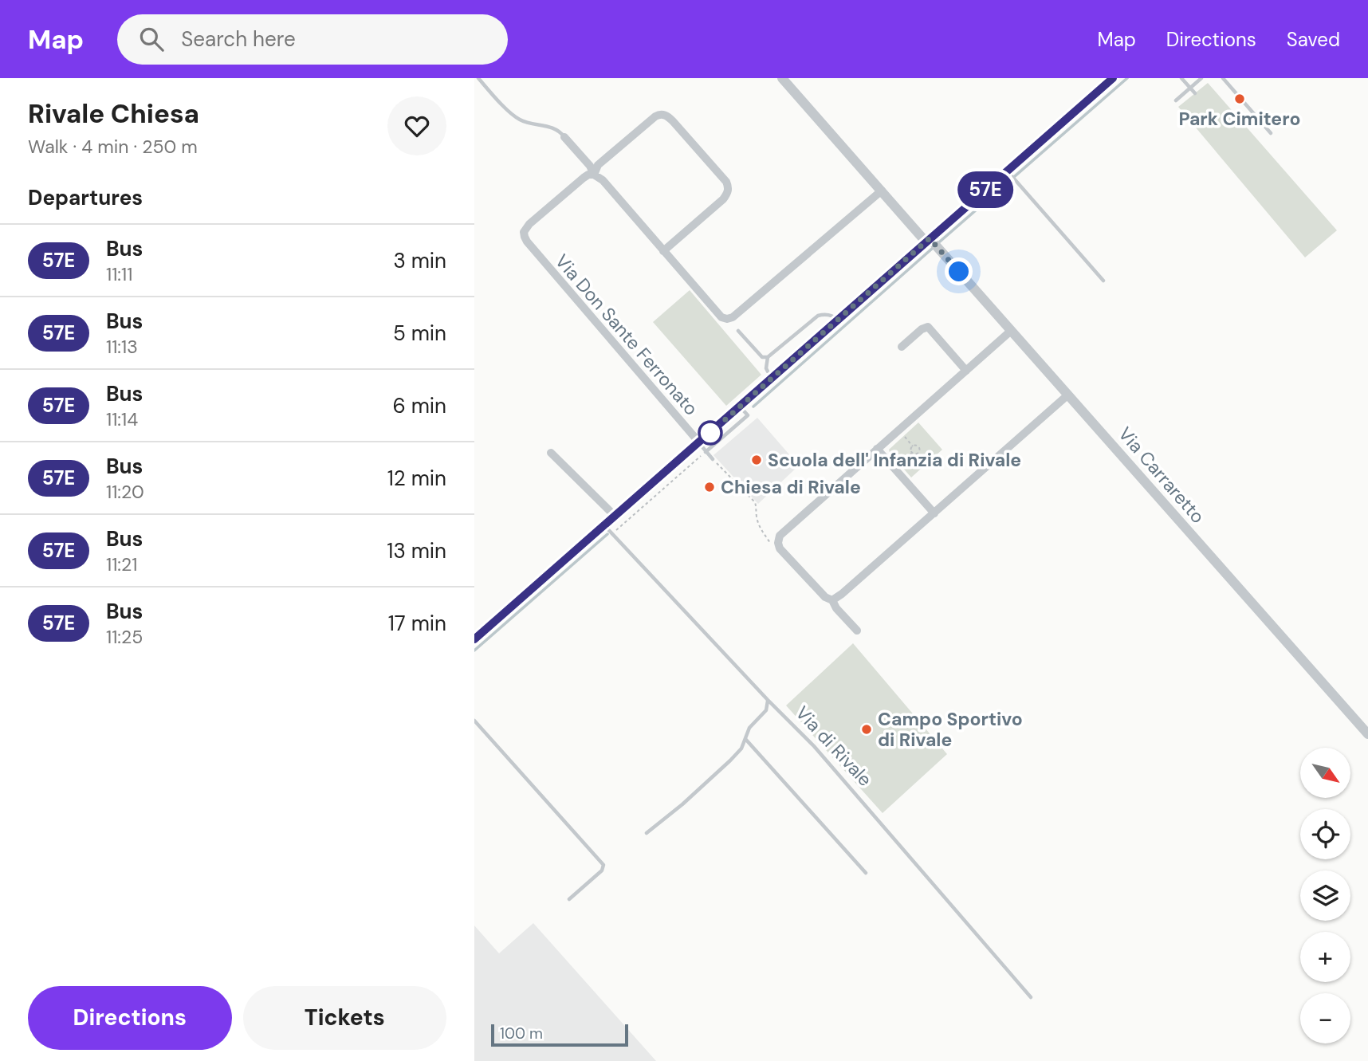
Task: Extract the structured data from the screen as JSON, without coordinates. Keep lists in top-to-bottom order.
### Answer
{
  "streets": {
    "street": ["Via Don Sante Ferronato", "Via Carraretto"],
    "lane": ["Via di Rivale"]
  },
  "places": [
    "Park Cimitero",
    "Scuola dell' Infanzia di Rivale",
    "Chiesa di Rivale",
    "Campo Sportivo di Rivale"
  ],
  "lines": ["bus line 57E"],
  "scale_bar": "100 m",
  "north": "bottom right",
  "page": {
    "header": "Map",
    "search": "Search here",
    "nav": ["Map", "Directions", "Saved"],
    "heading": [
      ["Rivale Chiesa", "Walk · 4 min · 250 m"],
      "Departures"
    ],
    "on_map": "57E",
    "list": [
      {
        "mark": "57E",
        "name": "Bus",
        "note": "11:11",
        "value": "3 min"
      },
      {
        "mark": "57E",
        "name": "Bus",
        "note": "11:13",
        "value": "5 min"
      },
      {
        "mark": "57E",
        "name": "Bus",
        "note": "11:14",
        "value": "6 min"
      },
      {
        "mark": "57E",
        "name": "Bus",
        "note": "11:20",
        "value": "12 min"
      },
      {
        "mark": "57E",
        "name": "Bus",
        "note": "11:21",
        "value": "13 min"
      },
      {
        "mark": "57E",
        "name": "Bus",
        "note": "11:25",
        "value": "17 min"
      }
    ],
    "map_buttons": ["+", "−"],
    "buttons": ["Directions", "Tickets"],
    "scale": "100 m"
  }
}
